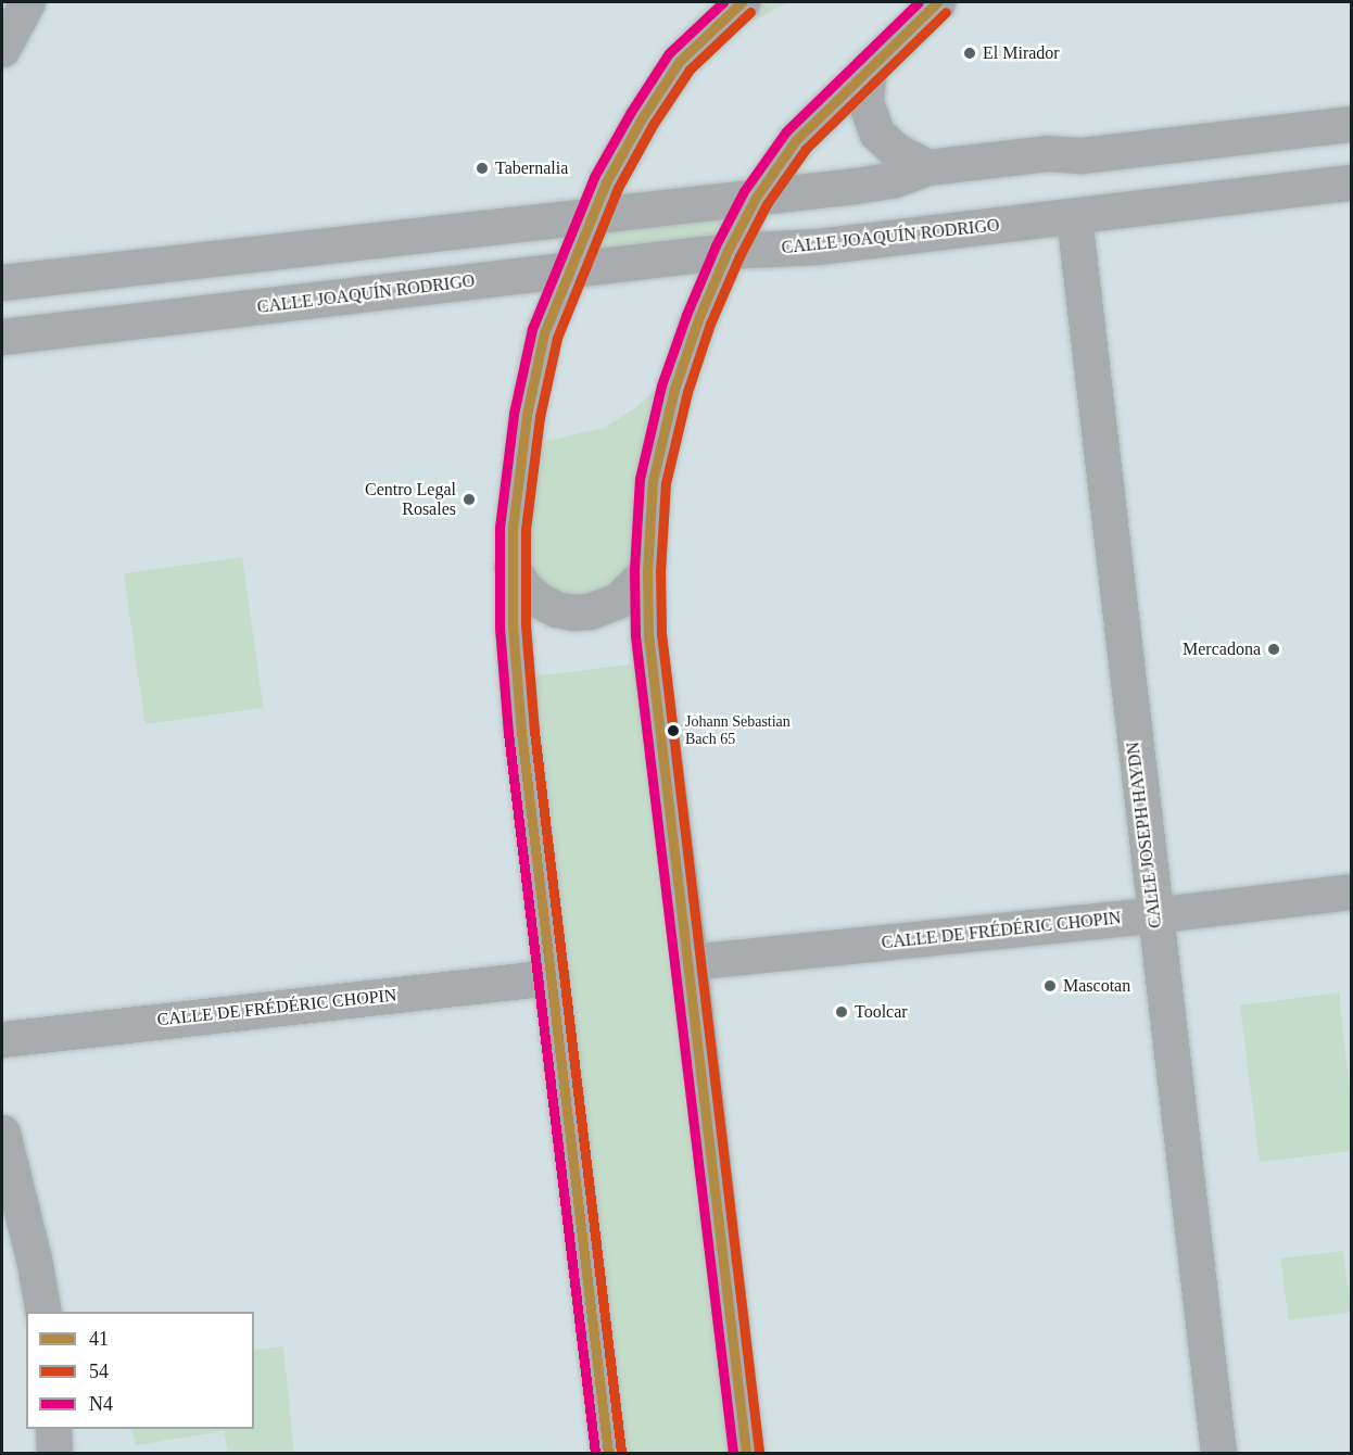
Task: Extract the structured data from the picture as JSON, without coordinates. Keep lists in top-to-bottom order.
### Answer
{
  "streets": {
    "street": ["CALLE JOAQUÍN RODRIGO", "CALLE JOSEPH HAYDN", "CALLE DE FRÉDÉRIC CHOPIN"]
  },
  "crossings": [
    ["CALLE JOAQUÍN RODRIGO", "CALLE JOSEPH HAYDN"],
    ["CALLE JOSEPH HAYDN", "CALLE DE FRÉDÉRIC CHOPIN"]
  ],
  "places": [
    "El Mirador",
    "Tabernalia",
    "Centro Legal Rosales",
    "Mercadona",
    "Johann Sebastian Bach 65",
    "Mascotan",
    "Toolcar"
  ],
  "lines": ["transit line 41", "transit line N4", "transit line 54"],
  "legend": ["41", "54", "N4"]
}
